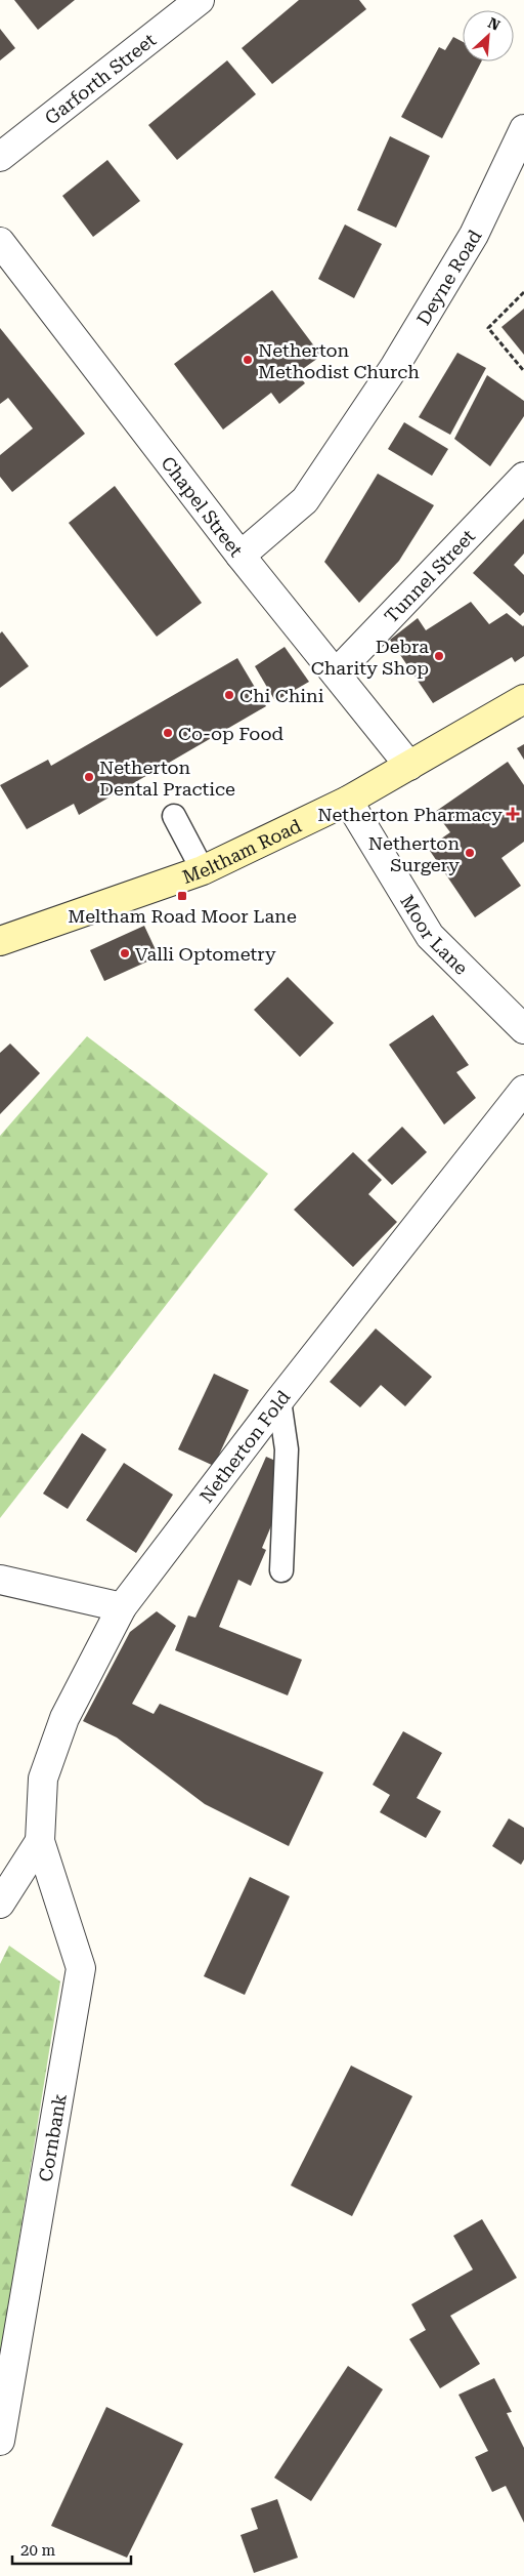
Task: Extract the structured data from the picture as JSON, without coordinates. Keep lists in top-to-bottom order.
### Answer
{
  "streets": {
    "main road": ["Meltham Road"],
    "street": [
      "Garforth Street",
      "Deyne Road",
      "Chapel Street",
      "Tunnel Street",
      "Moor Lane",
      "Netherton Fold",
      "Cornbank"
    ]
  },
  "crossings": [
    ["Deyne Road", "Chapel Street"],
    ["Chapel Street", "Tunnel Street"],
    ["Chapel Street", "Meltham Road"],
    ["Meltham Road", "Moor Lane"],
    ["Netherton Fold", "Cornbank"]
  ],
  "places": {
    "other": [
      "Netherton Methodist Church",
      "Debra Charity Shop",
      "Chi Chini",
      "Co-op Food",
      "Netherton Dental Practice",
      "Netherton Surgery",
      "Valli Optometry"
    ],
    "health": ["Netherton Pharmacy"],
    "transit": ["Meltham Road Moor Lane"]
  },
  "scale_bar": "20 m",
  "north": "top right"
}
